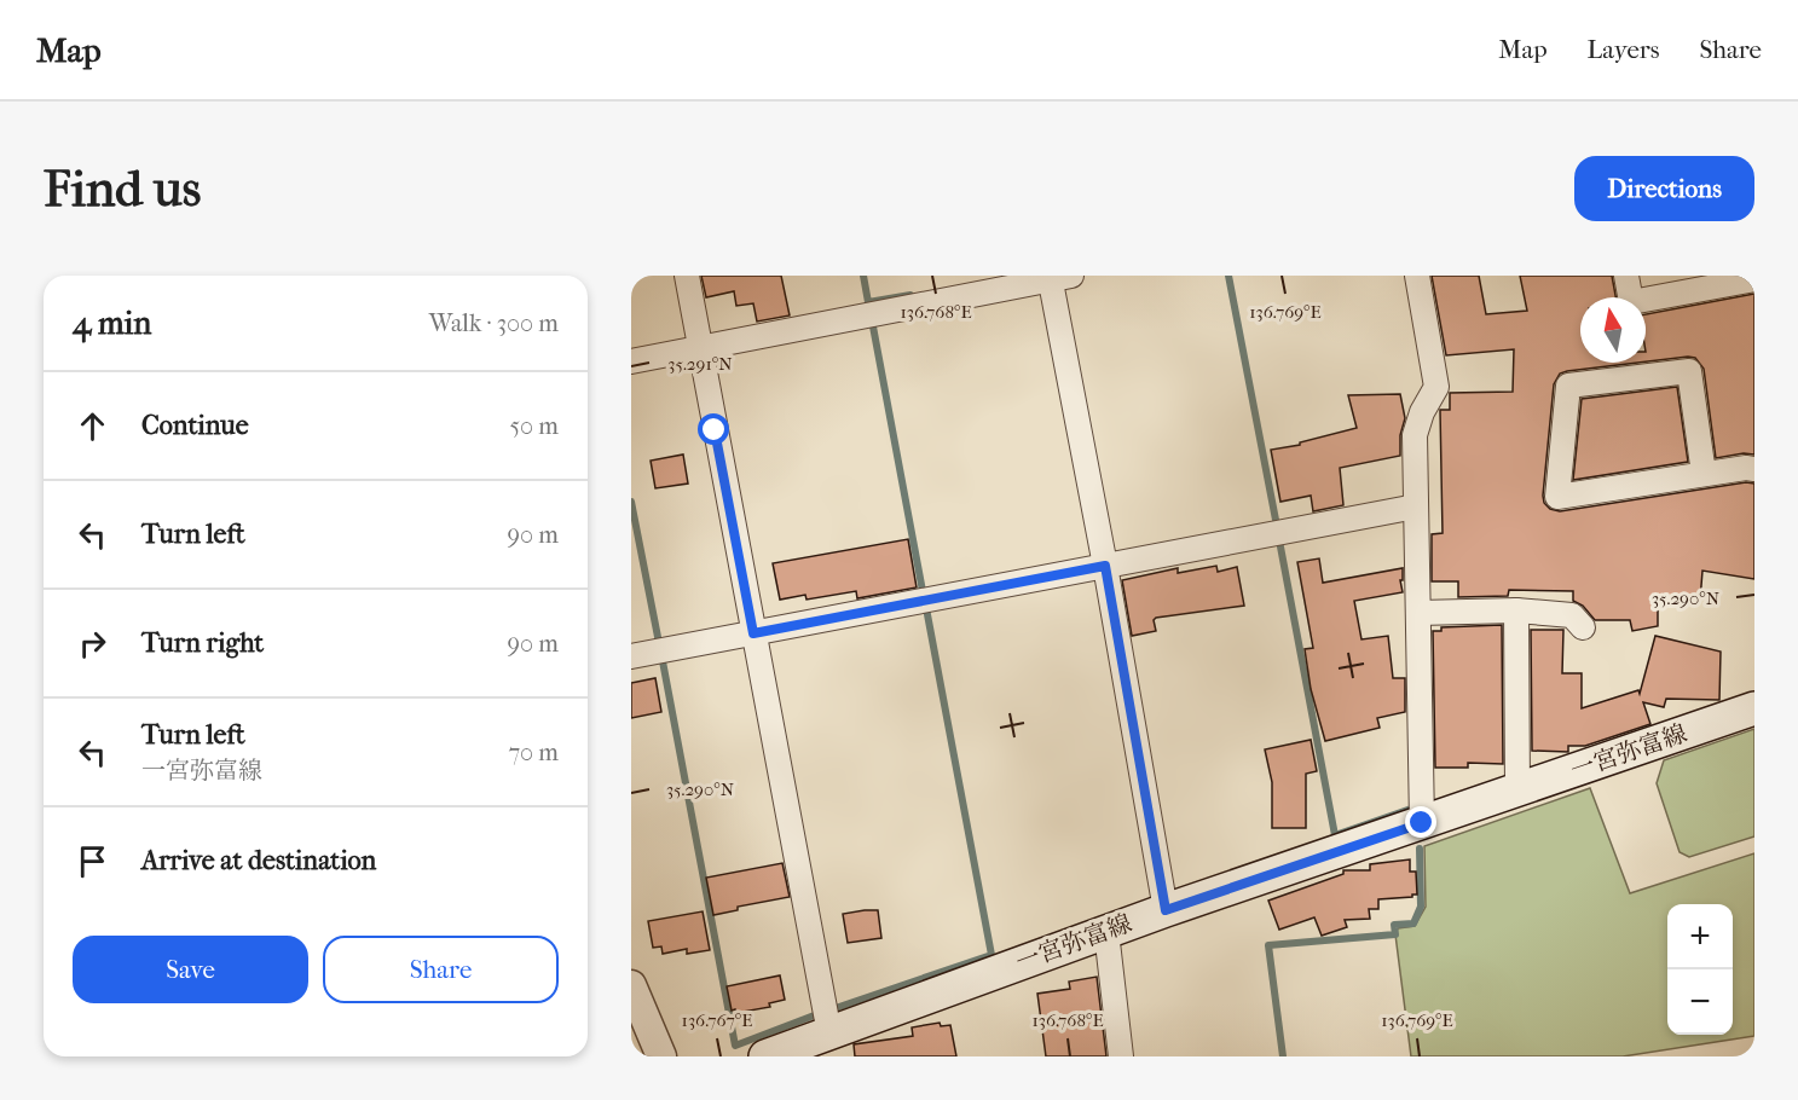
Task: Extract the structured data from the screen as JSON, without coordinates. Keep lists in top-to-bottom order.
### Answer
{
  "streets": {
    "main road": ["一宮弥富線"]
  },
  "north": "top",
  "page": {
    "header": "Map",
    "nav": ["Map", "Layers", "Share"],
    "buttons": [
      "Directions",
      ["Save", "Share"]
    ],
    "title": "Find us",
    "heading": ["4 min", "Walk · 300 m"],
    "list": [
      ["Continue", "50 m"],
      ["Turn left", "90 m"],
      ["Turn right", "90 m"],
      ["Turn left", "一宮弥富線", "70 m"],
      "Arrive at destination"
    ],
    "map_buttons": ["+", "−"]
  },
  "coordinates": [
    "136.768°E",
    "136.769°E",
    "35.291°N",
    "35.290°N",
    "136.767°E"
  ]
}
